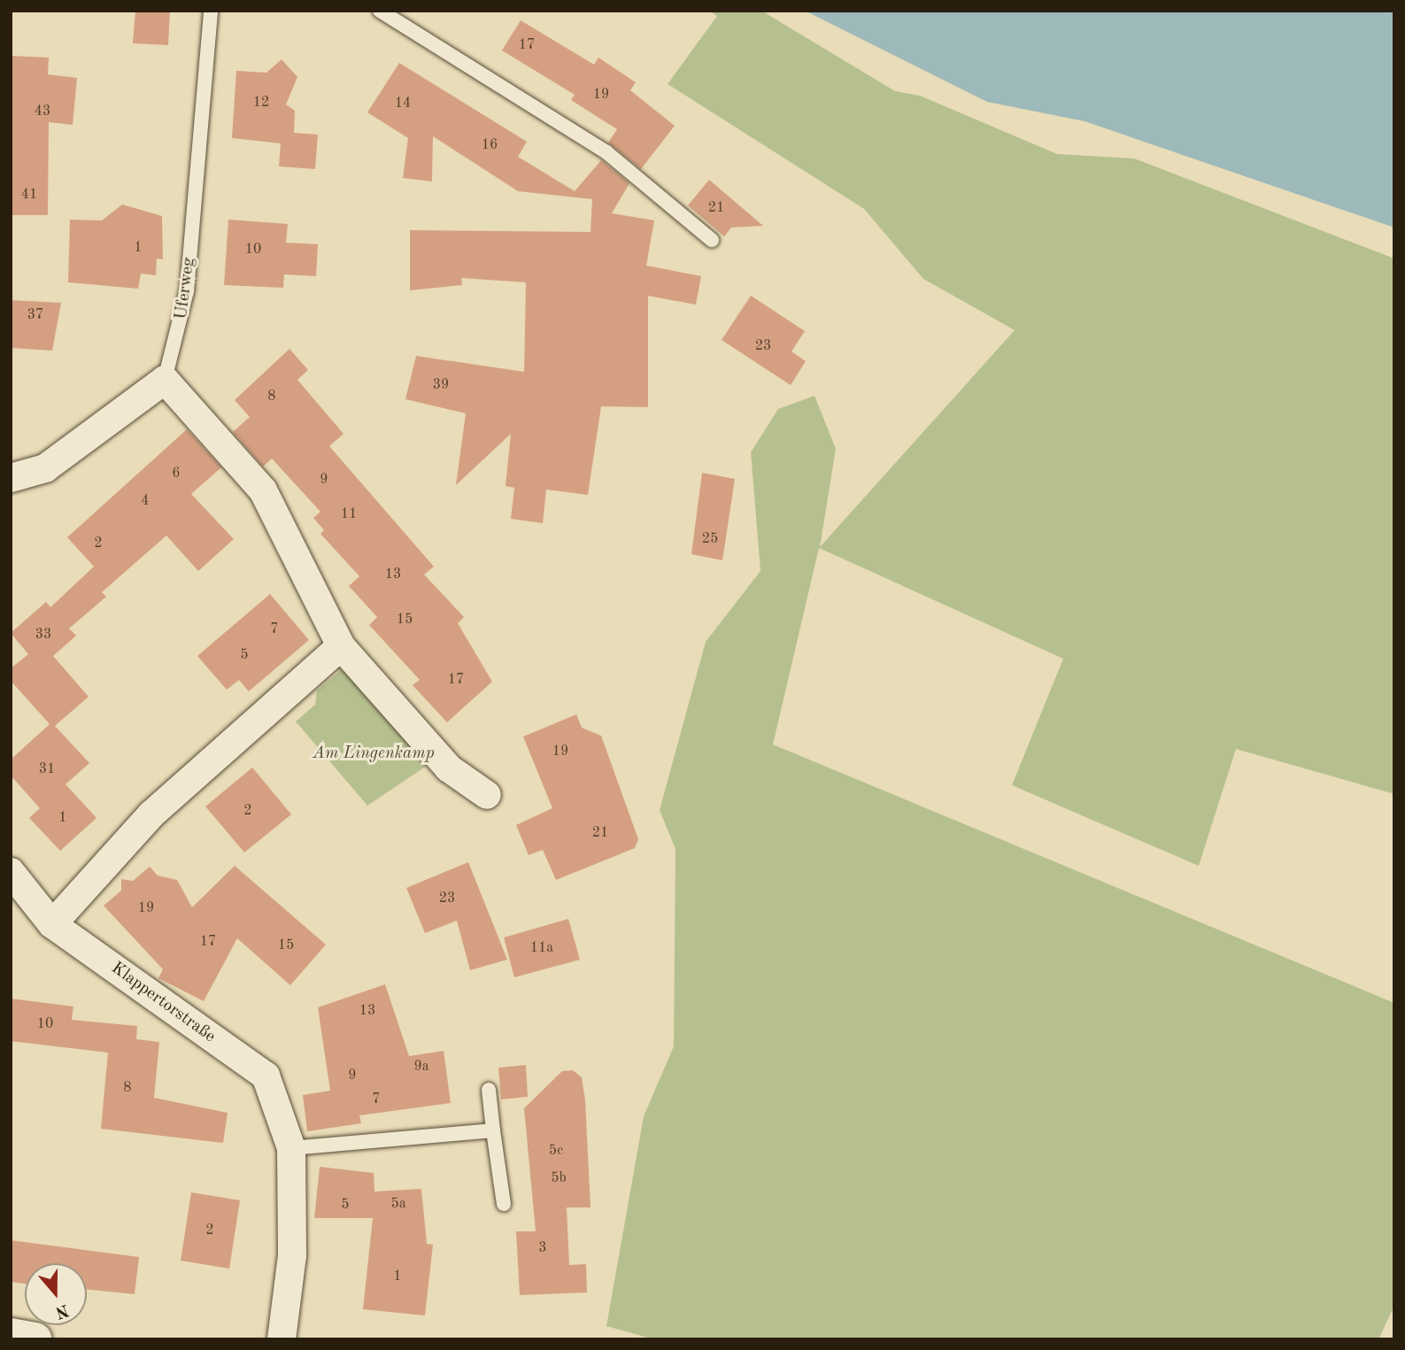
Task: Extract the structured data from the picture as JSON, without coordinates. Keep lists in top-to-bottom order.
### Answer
{
  "streets": {
    "street": ["Klappertorstraße"],
    "lane": ["Uferweg"]
  },
  "parks": ["Am Lingenkamp"],
  "house_numbers": [
    "17",
    "19",
    "12",
    "14",
    "43",
    "16",
    "41",
    "21",
    "1",
    "10",
    "37",
    "23",
    "39",
    "8",
    "6",
    "9",
    "4",
    "11",
    "25",
    "2",
    "13",
    "15",
    "7",
    "33",
    "5",
    "17",
    "19",
    "31",
    "2",
    "1",
    "21",
    "23",
    "19",
    "17",
    "15",
    "11a",
    "13",
    "10",
    "9a",
    "9",
    "8",
    "7",
    "5c",
    "5b",
    "5a",
    "5",
    "2",
    "3",
    "1"
  ],
  "north": "bottom"
}
